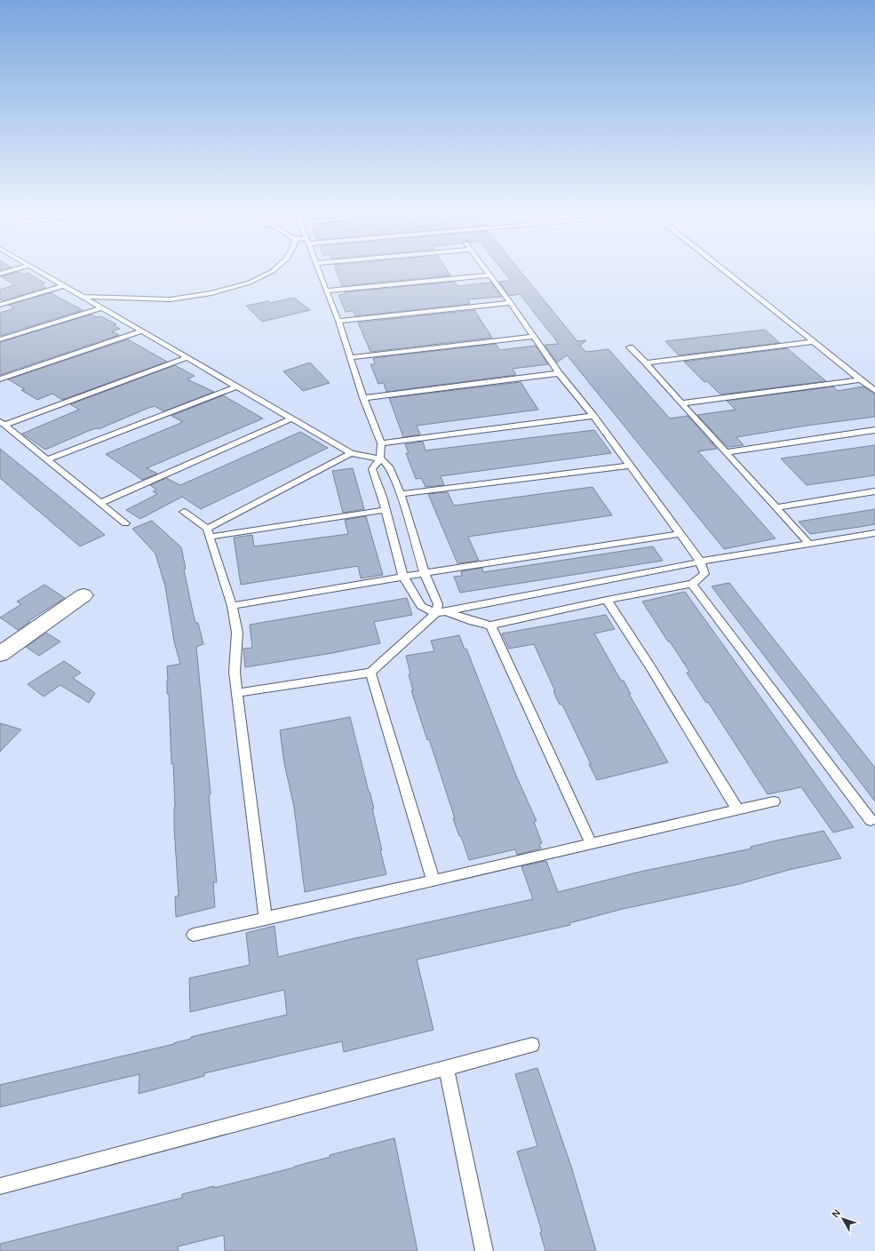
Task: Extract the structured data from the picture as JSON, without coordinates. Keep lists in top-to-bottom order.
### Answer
{
  "north": "top left"
}
